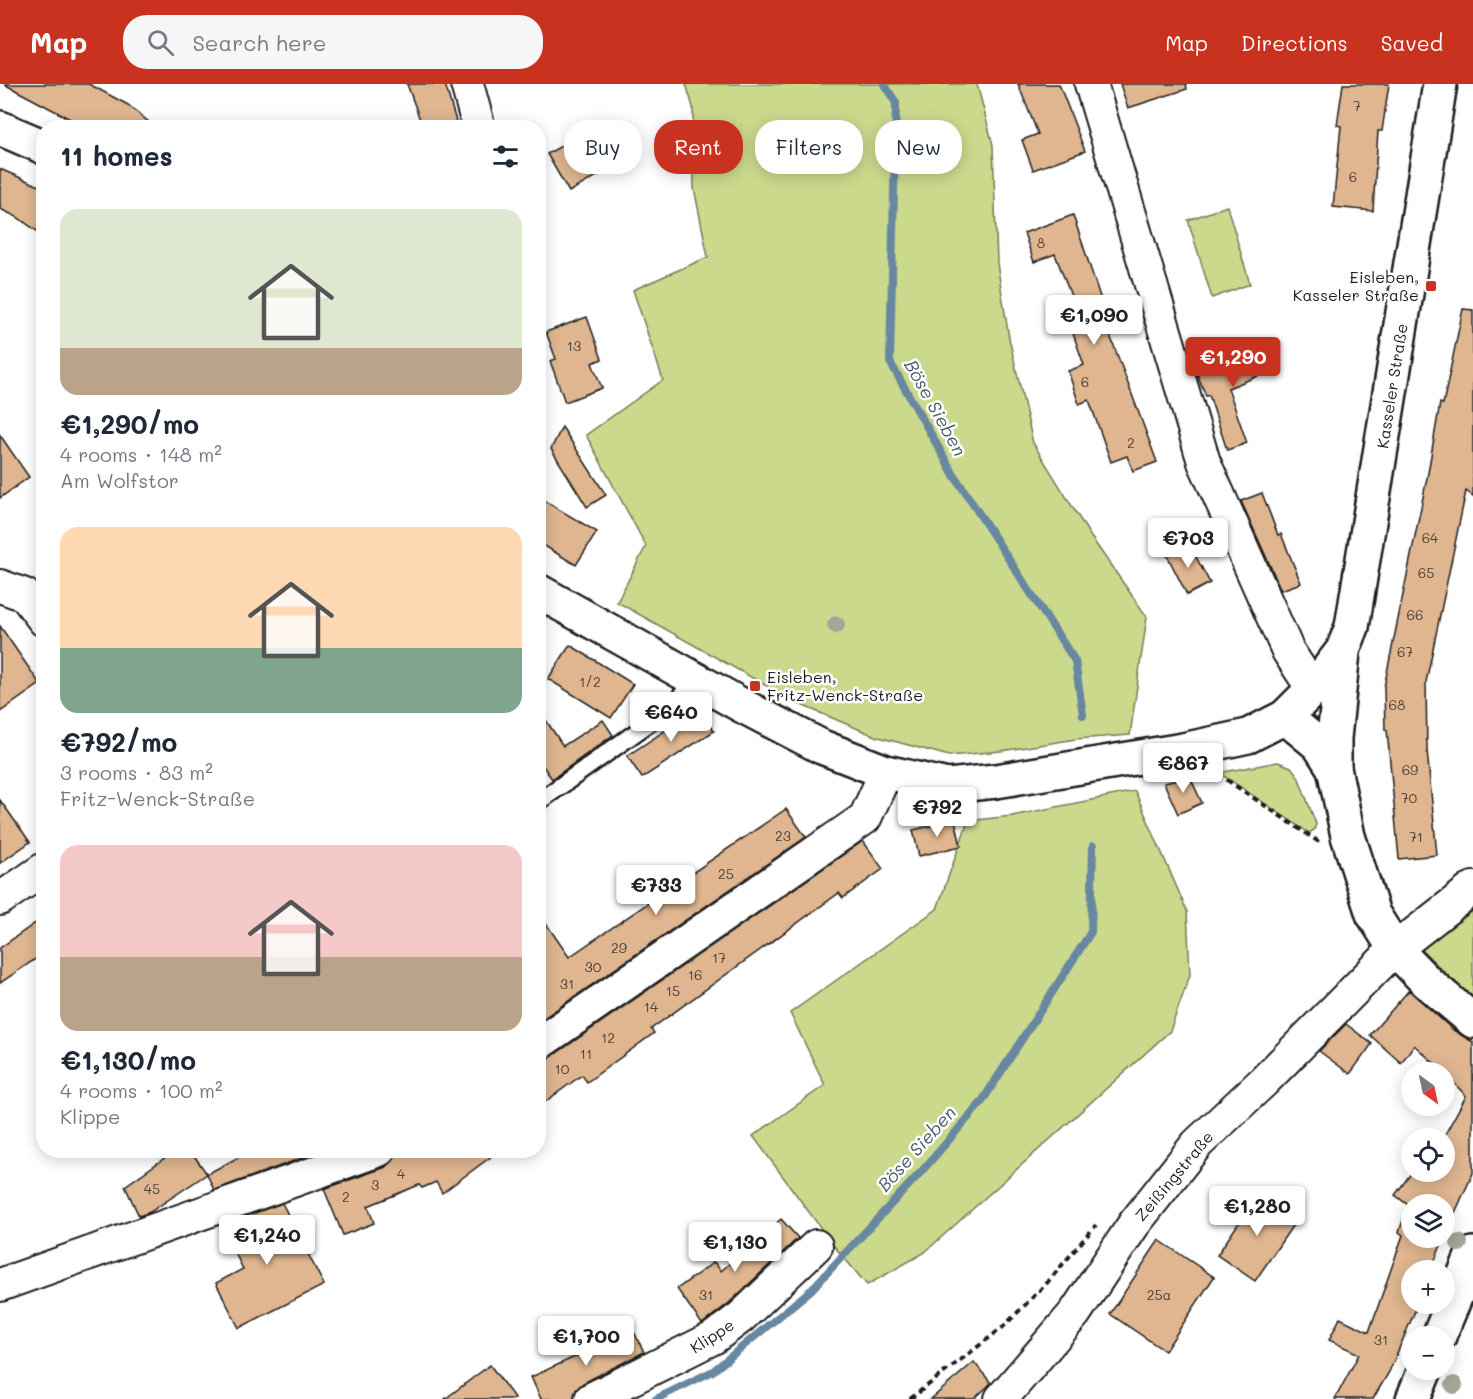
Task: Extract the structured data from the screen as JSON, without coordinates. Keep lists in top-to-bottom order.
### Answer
{
  "streets": {
    "main road": ["Kasseler Straße"],
    "street": ["Zeißingstraße", "Klippe"]
  },
  "crossings": [
    ["Kasseler Straße", "Zeißingstraße"]
  ],
  "water": ["Böse Sieben"],
  "places": {
    "transit": ["Eisleben, Kasseler Straße", "Eisleben, Fritz-Wenck-Straße"]
  },
  "house_numbers": [
    "7",
    "6",
    "8",
    "13",
    "6",
    "2",
    "64",
    "65",
    "66",
    "67",
    "1/2",
    "68",
    "69",
    "70",
    "23",
    "71",
    "25",
    "29",
    "17",
    "30",
    "16",
    "31",
    "15",
    "14",
    "12",
    "11",
    "10",
    "4",
    "3",
    "45",
    "2",
    "31",
    "25a",
    "31"
  ],
  "north": "bottom right",
  "page": {
    "header": "Map",
    "search": "Search here",
    "nav": ["Map", "Directions", "Saved"],
    "chip": [
      "Buy",
      "Rent",
      "Filters",
      "New"
    ],
    "heading": "11 homes",
    "list": [
      {
        "name": "€1,290/mo",
        "note": "4 rooms · 148 m² · Am Wolfstor"
      },
      {
        "name": "€792/mo",
        "note": "3 rooms · 83 m² · Fritz-Wenck-Straße"
      },
      {
        "name": "€1,130/mo",
        "note": "4 rooms · 100 m² · Klippe"
      }
    ],
    "price": [
      "€1,090",
      "€1,290",
      "€703",
      "€640",
      "€867",
      "€792",
      "€733",
      "€1,280",
      "€1,240",
      "€1,130",
      "€1,700"
    ],
    "map_buttons": ["+", "−"]
  }
}
